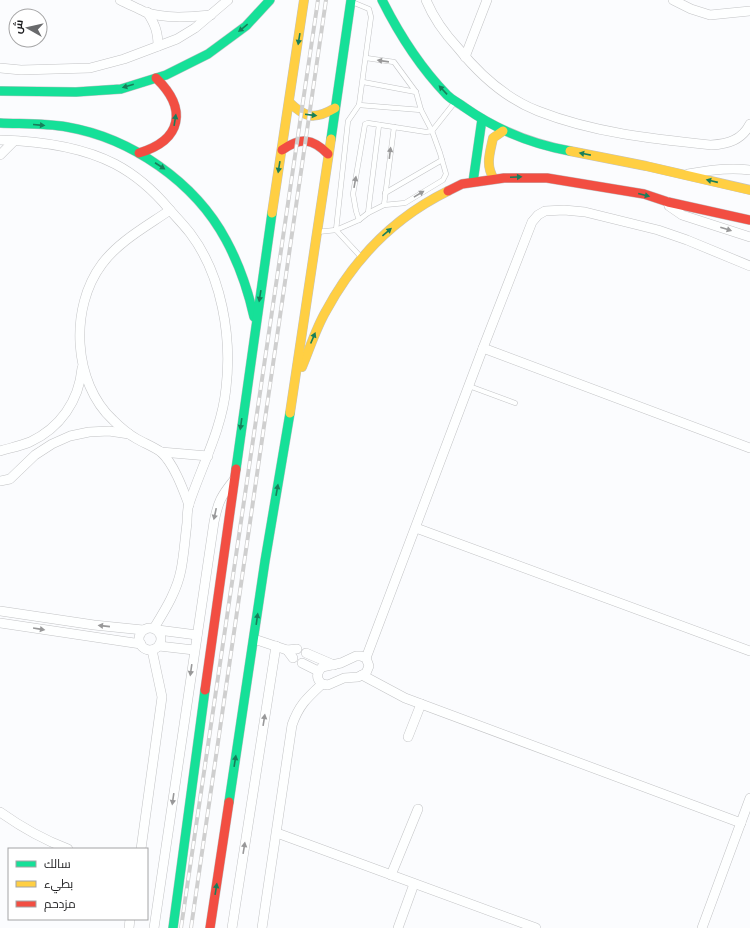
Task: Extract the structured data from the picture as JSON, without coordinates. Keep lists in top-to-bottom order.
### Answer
{
  "legend": ["سالك", "بطيء", "مزدحم"],
  "north": "left"
}
